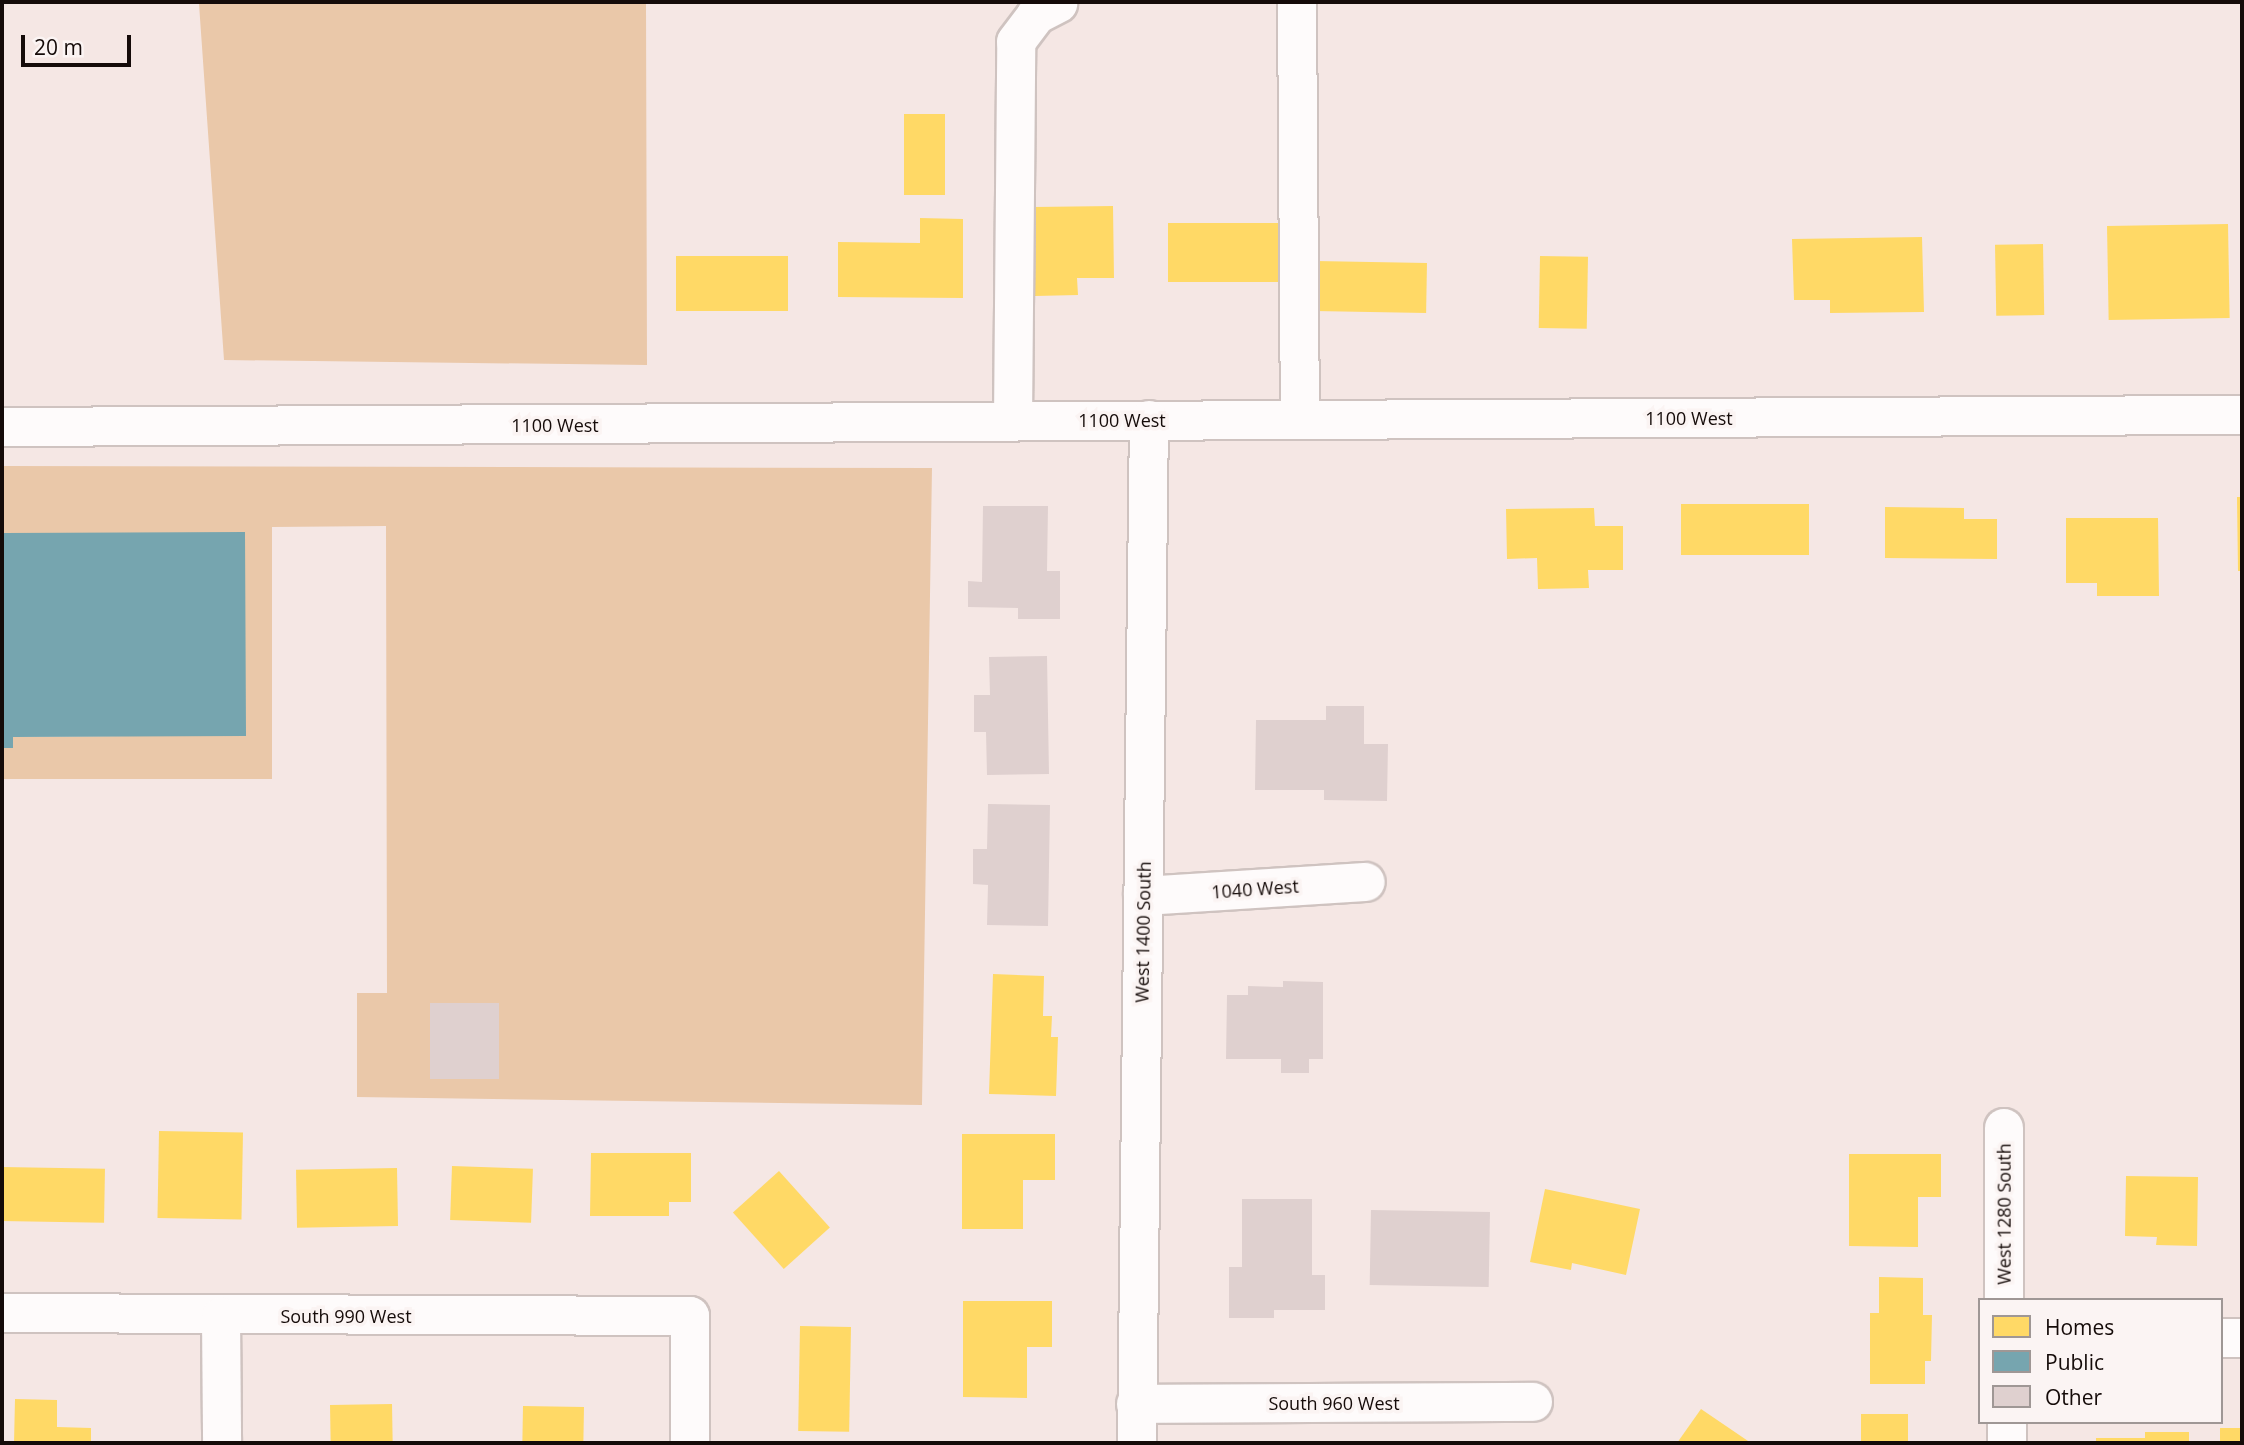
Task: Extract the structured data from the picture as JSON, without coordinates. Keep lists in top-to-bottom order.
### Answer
{
  "streets": {
    "street": [
      "1100 West",
      "1040 West",
      "West 1400 South",
      "West 1280 South",
      "South 990 West",
      "South 960 West"
    ]
  },
  "crossings": [
    ["1100 West", "West 1400 South"],
    ["1040 West", "West 1400 South"],
    ["West 1400 South", "South 960 West"]
  ],
  "legend": ["Homes", "Public", "Other"],
  "scale_bar": "20 m"
}
